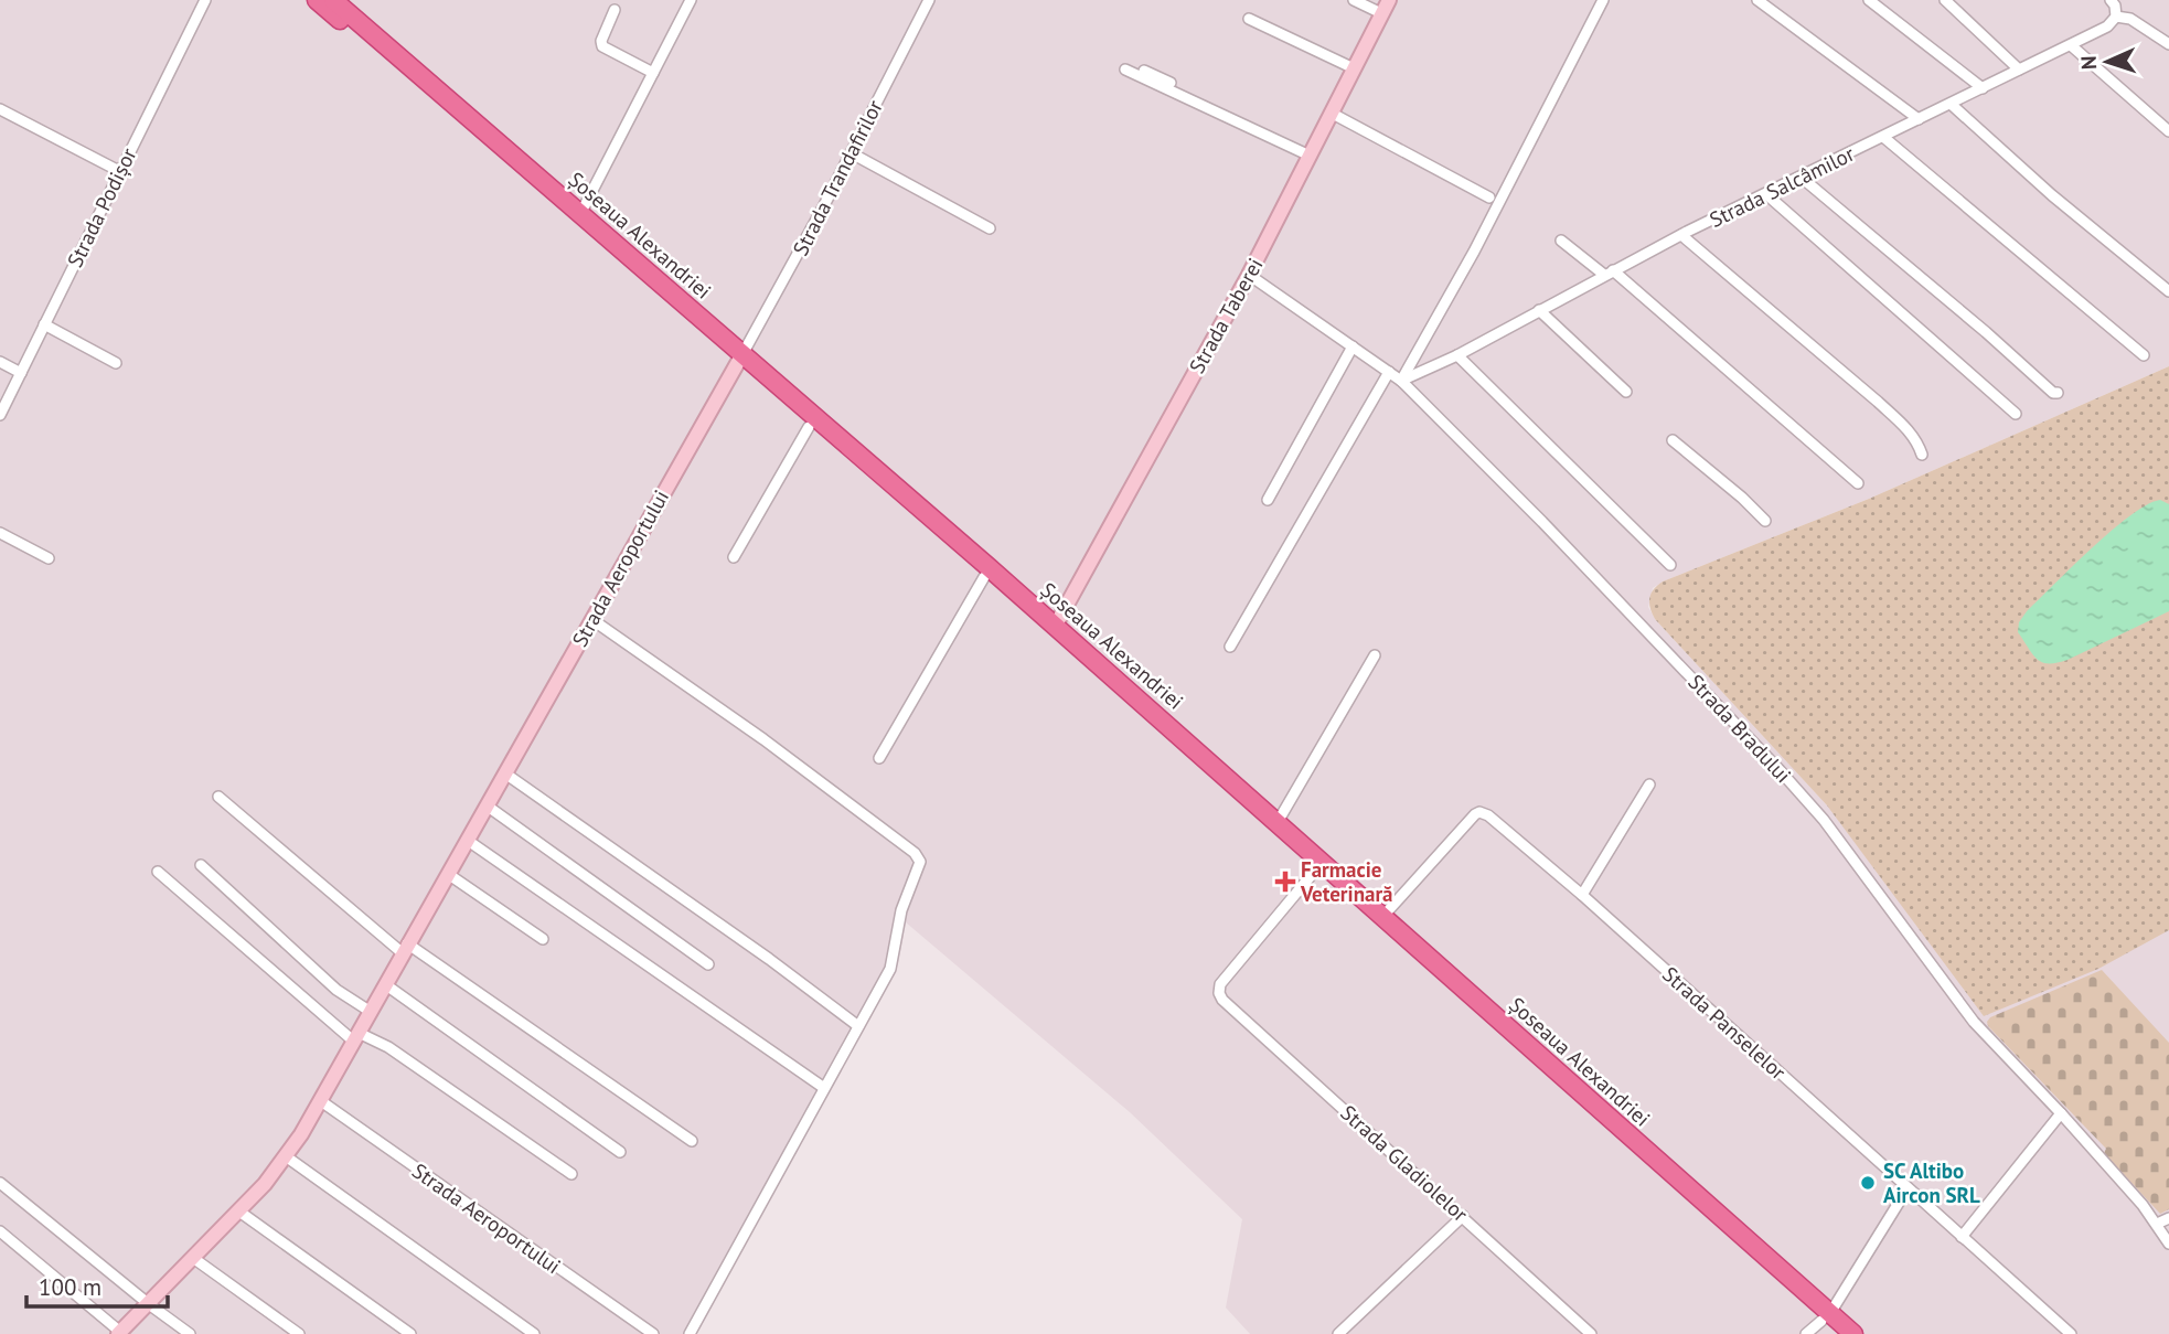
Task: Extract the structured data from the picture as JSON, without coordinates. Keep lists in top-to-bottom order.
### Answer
{
  "streets": {
    "highway": ["Șoseaua Alexandriei"],
    "street": [
      "Strada Trandafirilor",
      "Strada Salcâmilor",
      "Strada Podișor",
      "Strada Taberei",
      "Strada Aeroportului",
      "Strada Bradului",
      "Strada Panselelor",
      "Strada Gladiolelor"
    ]
  },
  "crossings": [
    ["Strada Trandafirilor", "Șoseaua Alexandriei"],
    ["Strada Trandafirilor", "Strada Aeroportului"],
    ["Strada Salcâmilor", "Strada Bradului"],
    ["Șoseaua Alexandriei", "Strada Taberei"],
    ["Șoseaua Alexandriei", "Strada Aeroportului"],
    ["Șoseaua Alexandriei", "Strada Panselelor"],
    ["Șoseaua Alexandriei", "Strada Gladiolelor"],
    ["Strada Taberei", "Strada Bradului"]
  ],
  "places": {
    "health": ["Farmacie Veterinară"],
    "other": ["SC Altibo Aircon SRL"]
  },
  "scale_bar": "100 m",
  "north": "left"
}
